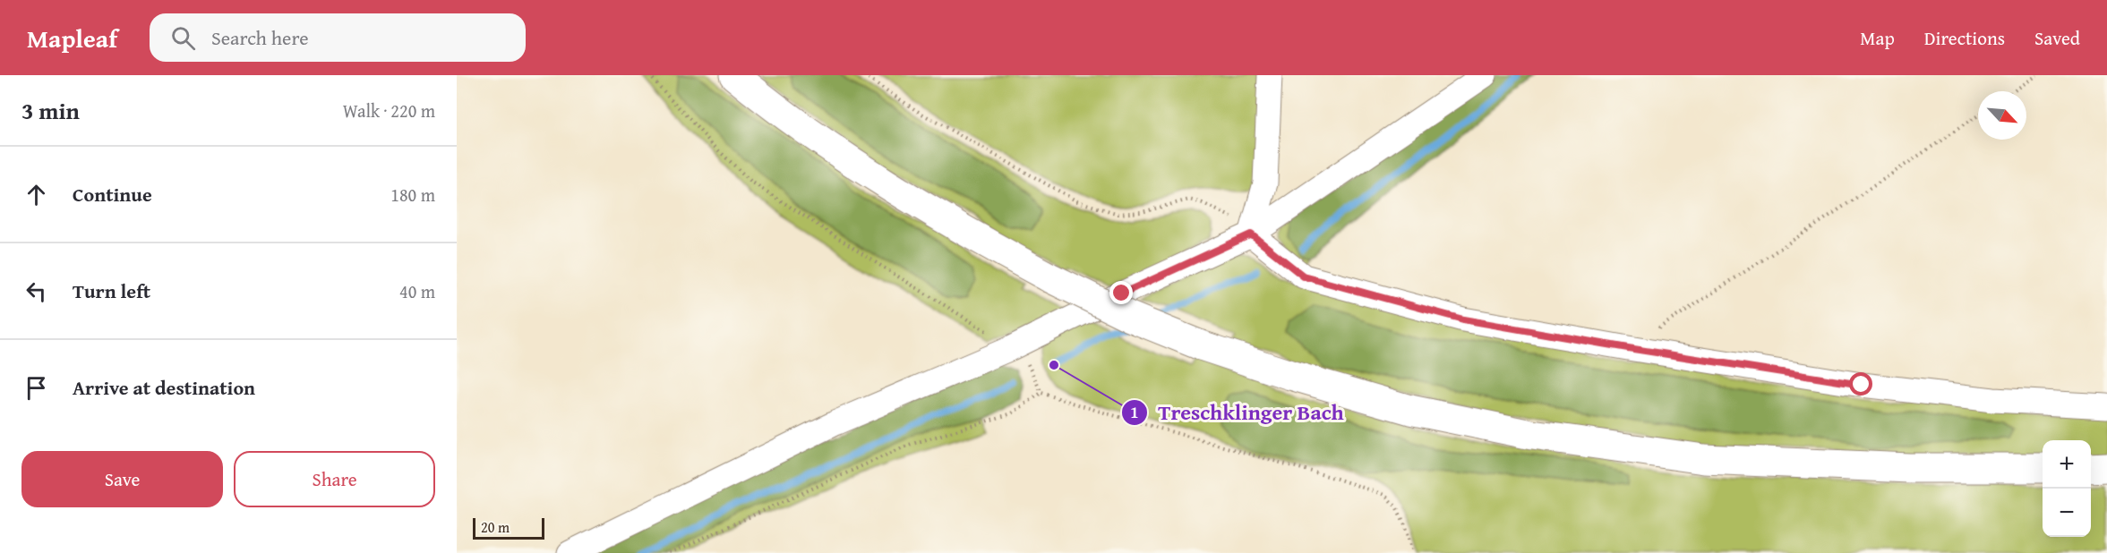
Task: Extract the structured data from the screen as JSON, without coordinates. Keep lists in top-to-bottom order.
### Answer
{
  "places": ["Treschklinger Bach"],
  "scale_bar": "20 m",
  "north": "bottom right",
  "page": {
    "header": "Mapleaf",
    "search": "Search here",
    "nav": ["Map", "Directions", "Saved"],
    "heading": ["3 min", "Walk · 220 m"],
    "list": [
      ["Continue", "180 m"],
      ["Turn left", "40 m"],
      "Arrive at destination"
    ],
    "buttons": ["Save", "Share"],
    "map_buttons": ["+", "−"],
    "scale": "20 m"
  }
}
